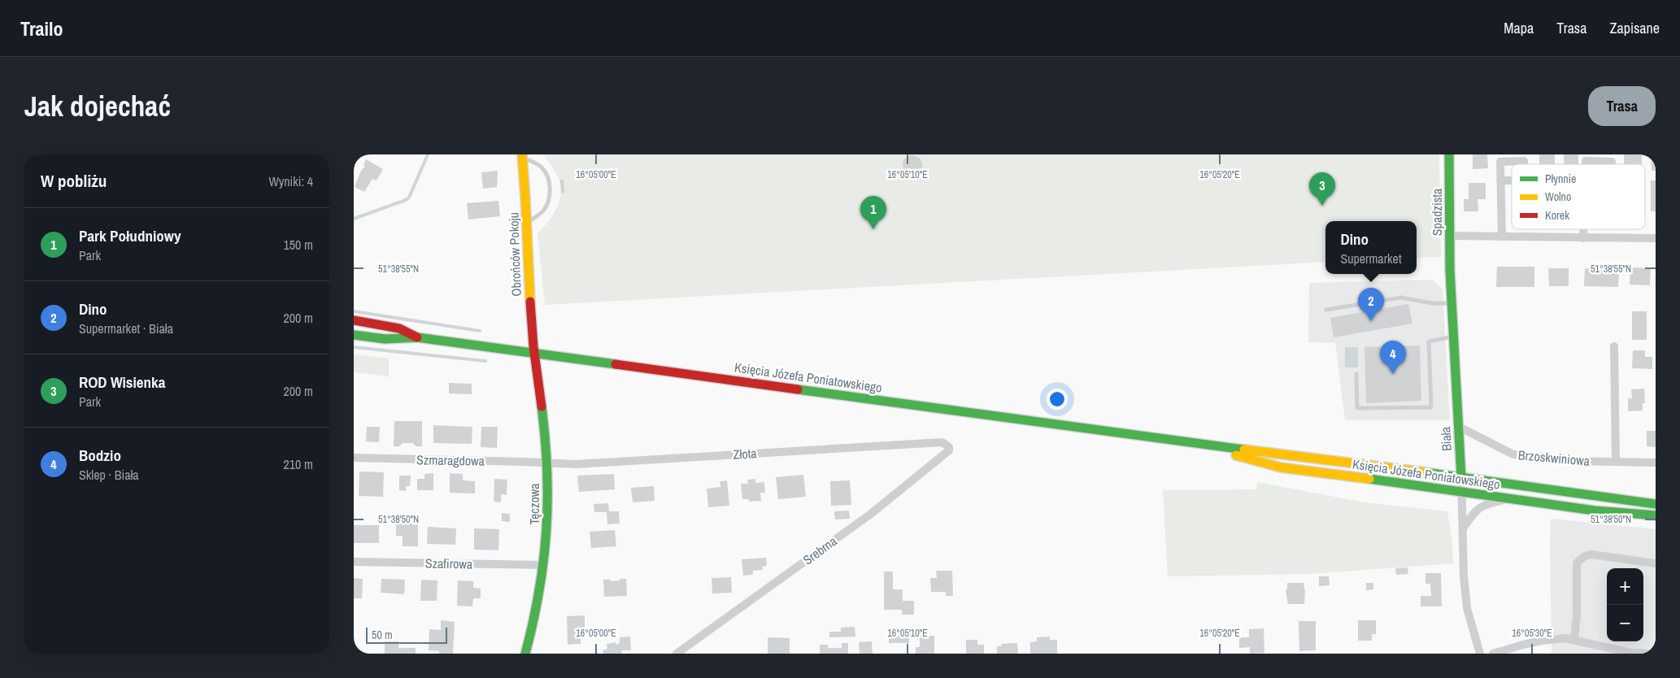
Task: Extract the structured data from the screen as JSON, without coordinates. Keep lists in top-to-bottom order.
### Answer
{
  "streets": {
    "main road": [
      "Spadzista",
      "Obrońców Pokoju",
      "Księcia Józefa Poniatowskiego",
      "Biała",
      "Tęczowa"
    ],
    "street": [
      "Złota",
      "Brzoskwiniowa",
      "Szmaragdowa",
      "Srebrna",
      "Szafirowa"
    ]
  },
  "crossings": [
    ["Spadzista", "Biała"],
    ["Obrońców Pokoju", "Księcia Józefa Poniatowskiego"],
    ["Obrońców Pokoju", "Tęczowa"],
    ["Księcia Józefa Poniatowskiego", "Biała"],
    ["Księcia Józefa Poniatowskiego", "Tęczowa"],
    ["Biała", "Brzoskwiniowa"],
    ["Złota", "Szmaragdowa"],
    ["Złota", "Tęczowa"],
    ["Złota", "Srebrna"],
    ["Szmaragdowa", "Tęczowa"],
    ["Tęczowa", "Szafirowa"]
  ],
  "legend": ["Płynnie", "Wolno", "Korek"],
  "scale_bar": "50 m",
  "page": {
    "header": "Trailo",
    "nav": ["Mapa", "Trasa", "Zapisane"],
    "buttons": "Trasa",
    "title": "Jak dojechać",
    "heading": ["W pobliżu", "Wyniki: 4"],
    "pins": [
      "3",
      "1",
      "2",
      "4"
    ],
    "list": [
      {
        "mark": "1",
        "name": "Park Południowy",
        "note": "Park",
        "value": "150 m"
      },
      {
        "mark": "2",
        "name": "Dino",
        "note": "Supermarket · Biała",
        "value": "200 m"
      },
      {
        "mark": "3",
        "name": "ROD Wisienka",
        "note": "Park",
        "value": "200 m"
      },
      {
        "mark": "4",
        "name": "Bodzio",
        "note": "Sklep · Biała",
        "value": "210 m"
      }
    ],
    "popup": ["Dino", "Supermarket"],
    "map_buttons": ["+", "−"],
    "scale": "50 m"
  },
  "coordinates": [
    "16°05'00\"E",
    "16°05'10\"E",
    "16°05'20\"E",
    "51°38'55\"N",
    "51°38'50\"N",
    "16°05'30\"E"
  ]
}
